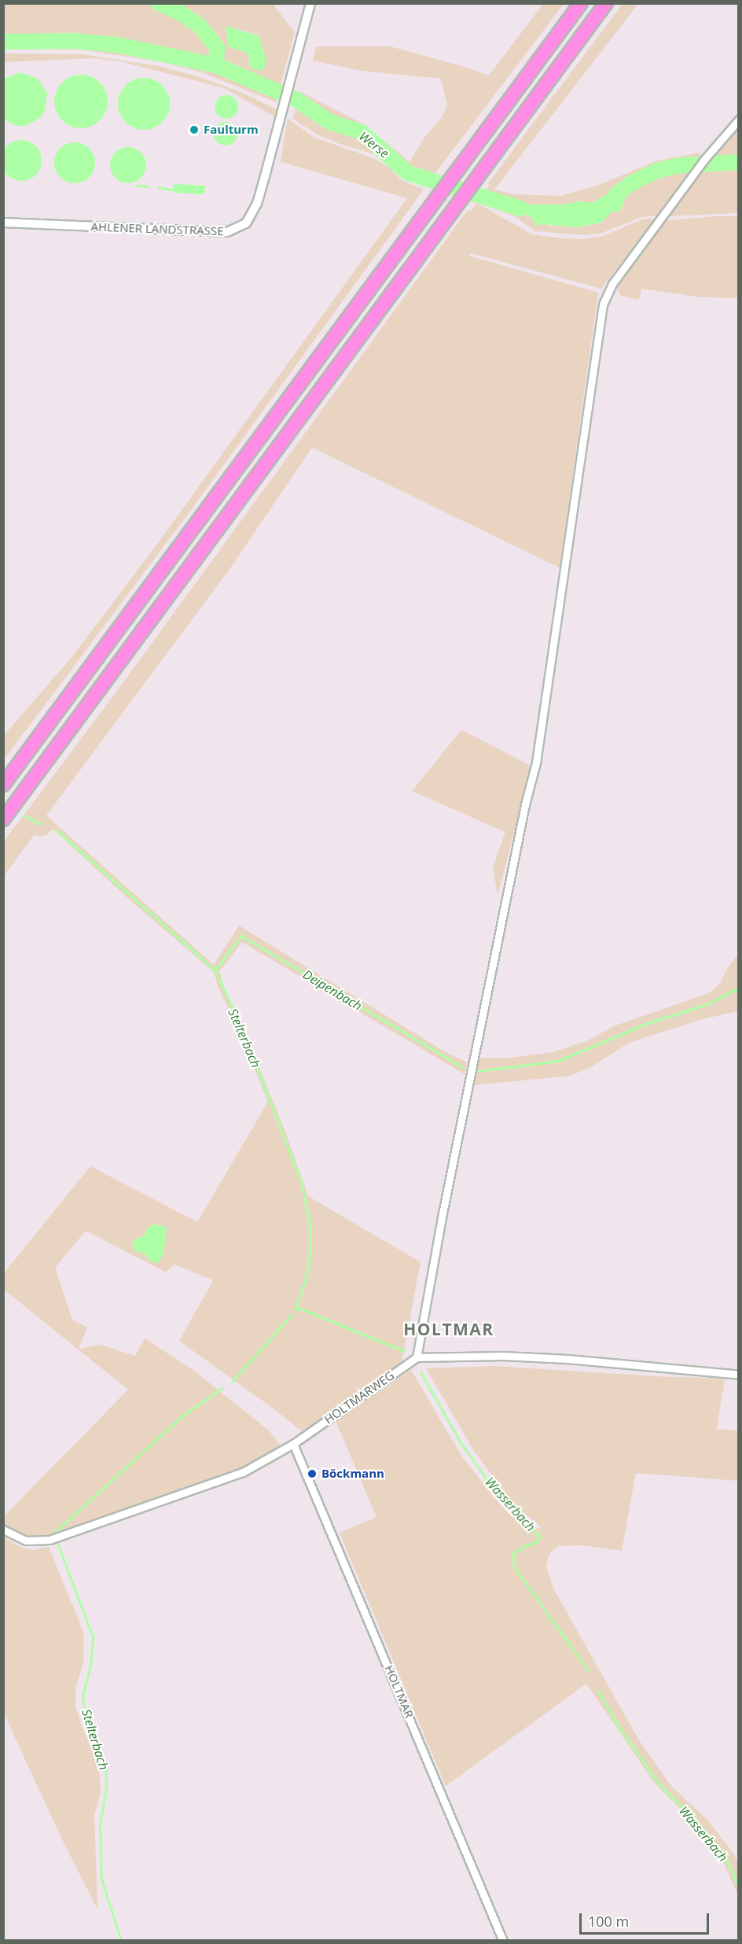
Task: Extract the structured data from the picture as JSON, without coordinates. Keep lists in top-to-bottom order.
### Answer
{
  "streets": {
    "street": ["AHLENER LANDSTRASSE", "HOLTMARWEG", "HOLTMAR"]
  },
  "crossings": [
    ["HOLTMARWEG", "HOLTMAR"]
  ],
  "districts": ["HOLTMAR"],
  "water": [
    "Werse",
    "Deipenbach",
    "Stelterbach",
    "Wasserbach"
  ],
  "places": ["Faulturm", "Böckmann"],
  "scale_bar": "100 m"
}
